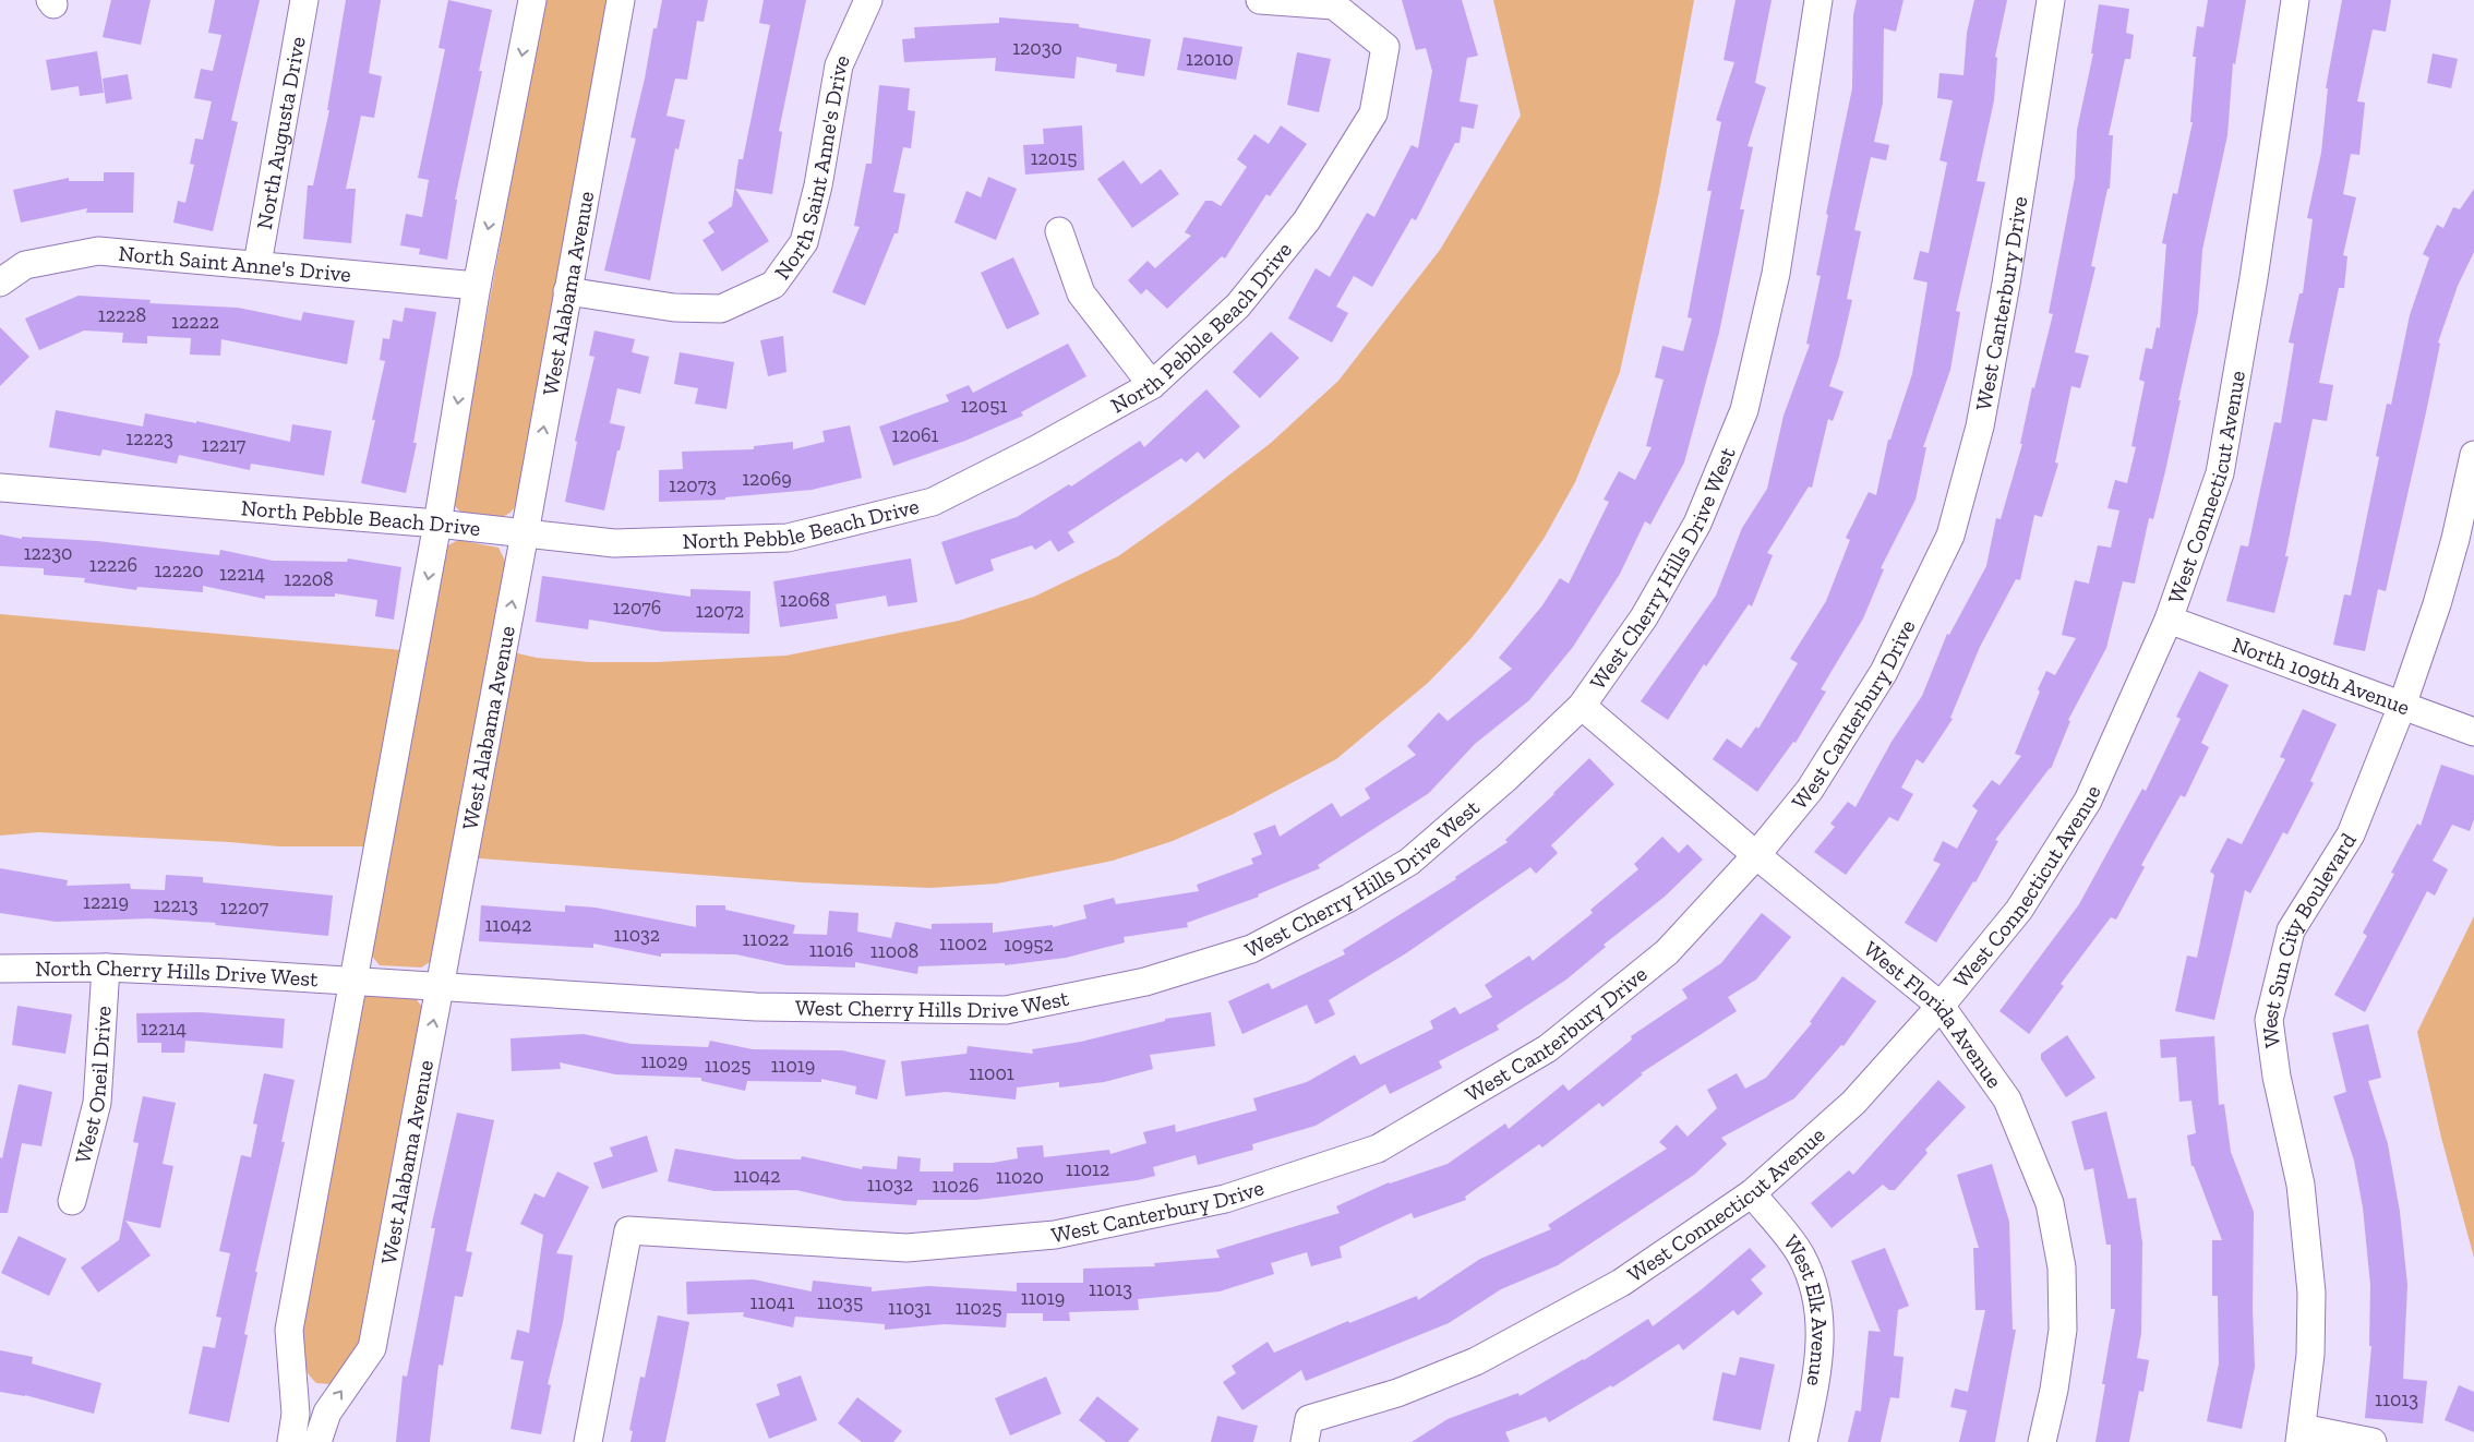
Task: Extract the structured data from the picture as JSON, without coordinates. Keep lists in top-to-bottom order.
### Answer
{
  "streets": {
    "street": [
      "North Augusta Drive",
      "North Saint Anne's Drive",
      "West Alabama Avenue",
      "West Canterbury Drive",
      "North Pebble Beach Drive",
      "West Connecticut Avenue",
      "West Cherry Hills Drive West",
      "North 109th Avenue",
      "West Sun City Boulevard",
      "North Cherry Hills Drive West",
      "West Florida Avenue",
      "West Oneil Drive",
      "West Elk Avenue"
    ]
  },
  "crossings": [
    ["North Augusta Drive", "North Saint Anne's Drive"],
    ["North Saint Anne's Drive", "West Alabama Avenue"],
    ["West Alabama Avenue", "North Pebble Beach Drive"],
    ["West Alabama Avenue", "West Cherry Hills Drive West"],
    ["West Canterbury Drive", "West Florida Avenue"],
    ["West Connecticut Avenue", "North 109th Avenue"],
    ["West Connecticut Avenue", "West Florida Avenue"],
    ["West Connecticut Avenue", "West Elk Avenue"],
    ["West Cherry Hills Drive West", "North Cherry Hills Drive West"],
    ["West Cherry Hills Drive West", "West Florida Avenue"],
    ["North 109th Avenue", "West Sun City Boulevard"],
    ["North Cherry Hills Drive West", "West Oneil Drive"]
  ],
  "house_numbers": [
    "12030",
    "12010",
    "12015",
    "12228",
    "12222",
    "12051",
    "12061",
    "12223",
    "12217",
    "12069",
    "12073",
    "12230",
    "12226",
    "12220",
    "12214",
    "12208",
    "12068",
    "12076",
    "12072",
    "12219",
    "12213",
    "12207",
    "11042",
    "11032",
    "11022",
    "11002",
    "10952",
    "11016",
    "11008",
    "12214",
    "11029",
    "11025",
    "11019",
    "11001",
    "11012",
    "11042",
    "11020",
    "11032",
    "11026",
    "11013",
    "11019",
    "11041",
    "11035",
    "11031",
    "11025",
    "11013"
  ]
}
